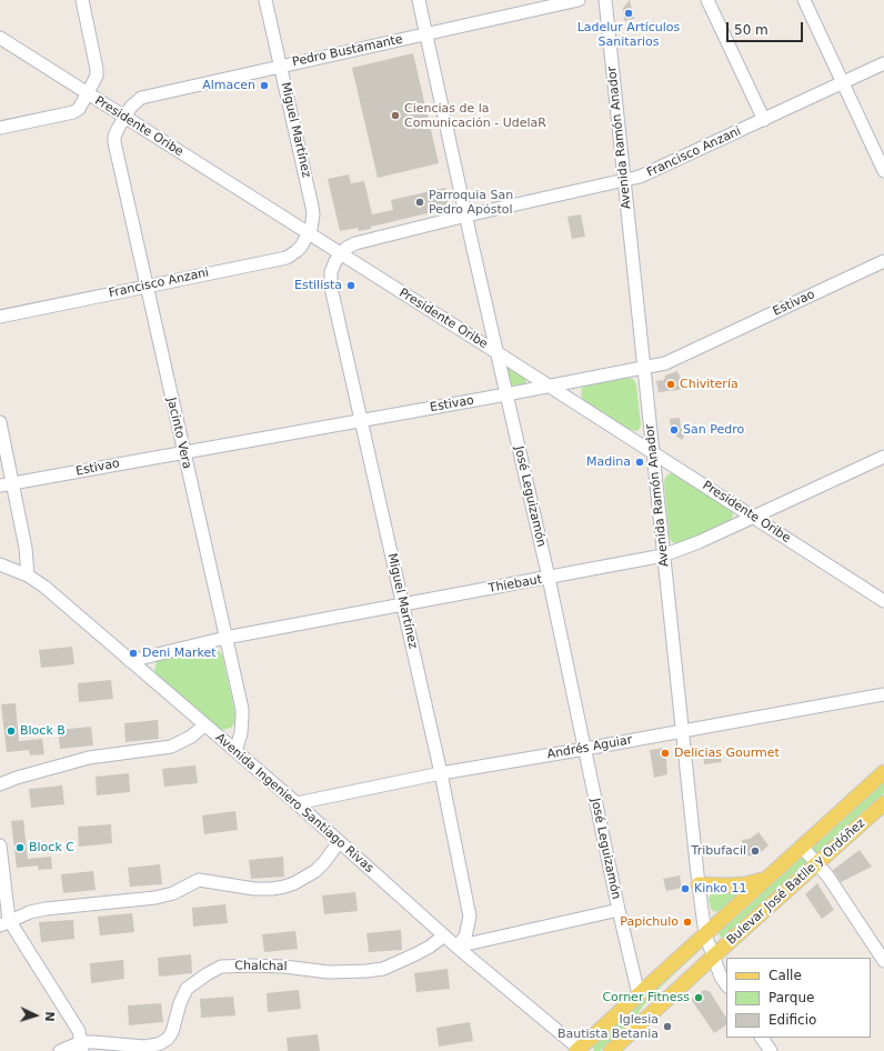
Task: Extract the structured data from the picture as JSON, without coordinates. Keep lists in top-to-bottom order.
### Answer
{
  "streets": {
    "main road": ["Bulevar José Batlle y Ordóñez"],
    "street": [
      "Pedro Bustamante",
      "Presidente Oribe",
      "Miguel Martínez",
      "Avenida Ramón Anador",
      "Francisco Anzani",
      "Estivao",
      "Jacinto Vera",
      "José Leguizamón",
      "Thiebaut",
      "Andrés Aguiar",
      "Avenida Ingeniero Santiago Rivas",
      "Chalchal"
    ]
  },
  "crossings": [
    ["Pedro Bustamante", "Presidente Oribe"],
    ["Pedro Bustamante", "Miguel Martínez"],
    ["Pedro Bustamante", "Jacinto Vera"],
    ["Pedro Bustamante", "José Leguizamón"],
    ["Presidente Oribe", "Miguel Martínez"],
    ["Presidente Oribe", "Avenida Ramón Anador"],
    ["Presidente Oribe", "Francisco Anzani"],
    ["Presidente Oribe", "Estivao"],
    ["Presidente Oribe", "Jacinto Vera"],
    ["Presidente Oribe", "José Leguizamón"],
    ["Presidente Oribe", "Thiebaut"],
    ["Miguel Martínez", "Francisco Anzani"],
    ["Miguel Martínez", "Estivao"],
    ["Miguel Martínez", "Thiebaut"],
    ["Miguel Martínez", "Andrés Aguiar"],
    ["Miguel Martínez", "Avenida Ingeniero Santiago Rivas"],
    ["Avenida Ramón Anador", "Francisco Anzani"],
    ["Avenida Ramón Anador", "Estivao"],
    ["Avenida Ramón Anador", "Thiebaut"],
    ["Avenida Ramón Anador", "Andrés Aguiar"],
    ["Avenida Ramón Anador", "Bulevar José Batlle y Ordóñez"],
    ["Francisco Anzani", "Jacinto Vera"],
    ["Francisco Anzani", "José Leguizamón"],
    ["Estivao", "Jacinto Vera"],
    ["Estivao", "José Leguizamón"],
    ["Jacinto Vera", "Thiebaut"],
    ["Jacinto Vera", "Avenida Ingeniero Santiago Rivas"],
    ["José Leguizamón", "Thiebaut"],
    ["José Leguizamón", "Andrés Aguiar"],
    ["José Leguizamón", "Bulevar José Batlle y Ordóñez"],
    ["Thiebaut", "Avenida Ingeniero Santiago Rivas"],
    ["Andrés Aguiar", "Avenida Ingeniero Santiago Rivas"],
    ["Avenida Ingeniero Santiago Rivas", "Bulevar José Batlle y Ordóñez"],
    ["Avenida Ingeniero Santiago Rivas", "Chalchal"]
  ],
  "places": [
    "Ladelur Artículos Sanitarios",
    "Almacen",
    "Ciencias de la Comunicación - UdelaR",
    "Parroquia San Pedro Apóstol",
    "Estilista",
    "Chivitería",
    "San Pedro",
    "Madina",
    "Deni Market",
    "Block B",
    "Delicias Gourmet",
    "Block C",
    "Tribufacil",
    "Kinko 11",
    "Papichulo",
    "Corner Fitness",
    "Iglesia Bautista Betania"
  ],
  "legend": ["Calle", "Parque", "Edificio"],
  "scale_bar": "50 m",
  "north": "right"
}
